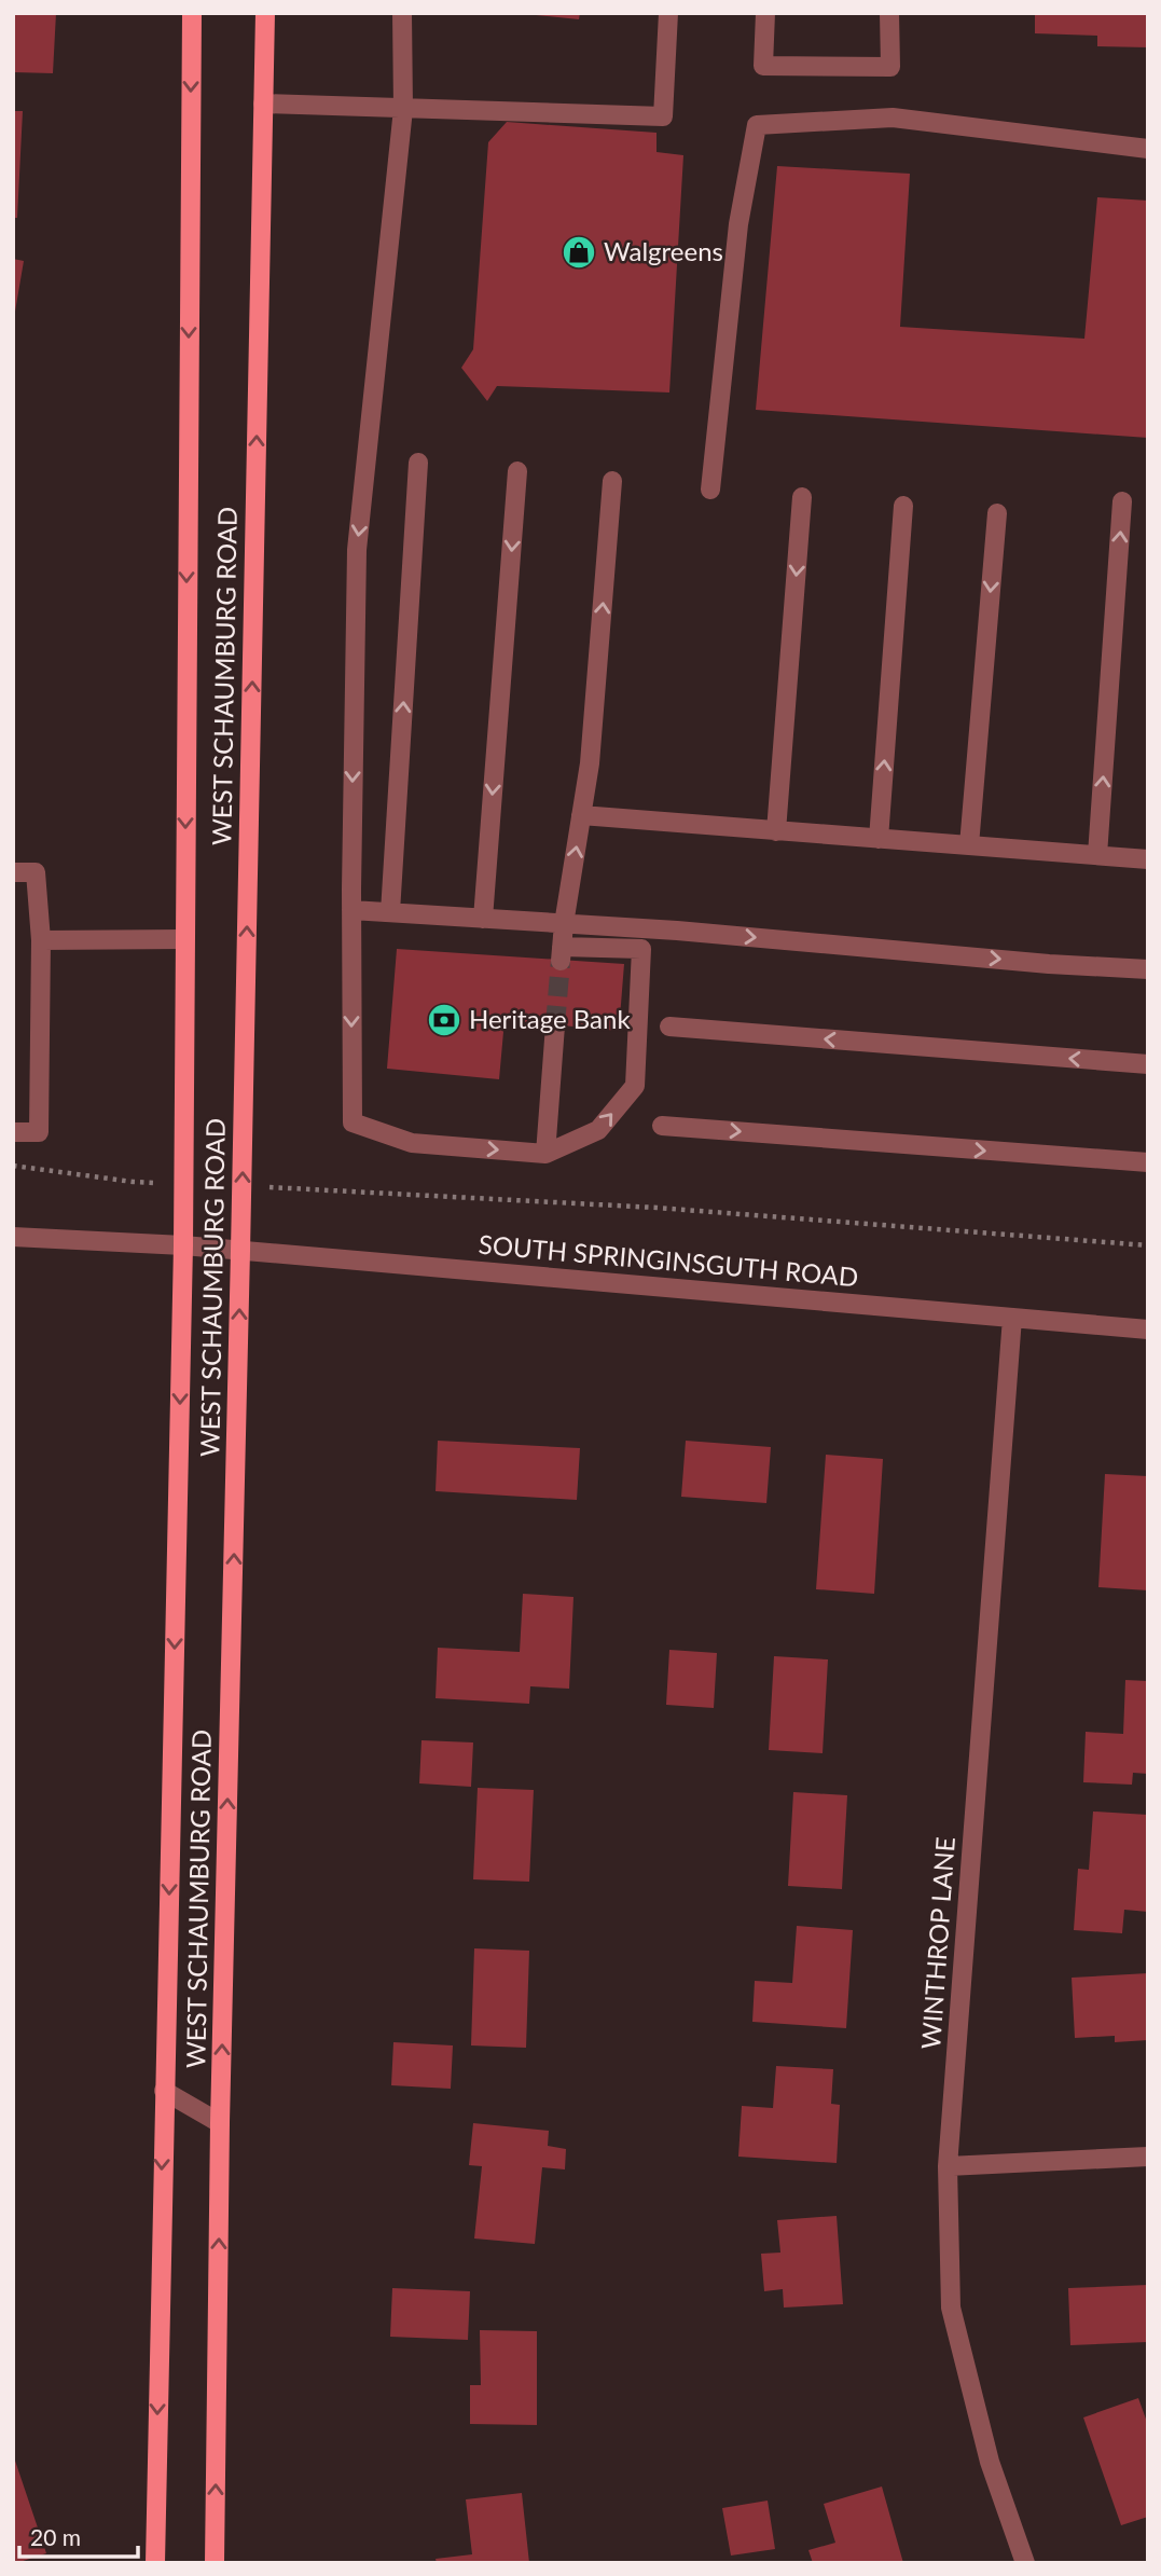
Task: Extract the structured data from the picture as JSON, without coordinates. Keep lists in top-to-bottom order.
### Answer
{
  "streets": {
    "main road": ["WEST SCHAUMBURG ROAD"],
    "street": ["SOUTH SPRINGINSGUTH ROAD", "WINTHROP LANE"]
  },
  "crossings": [
    ["WEST SCHAUMBURG ROAD", "SOUTH SPRINGINSGUTH ROAD"],
    ["SOUTH SPRINGINSGUTH ROAD", "WINTHROP LANE"]
  ],
  "places": {
    "shop": ["Walgreens"],
    "bank": ["Heritage Bank"]
  },
  "scale_bar": "20 m"
}
